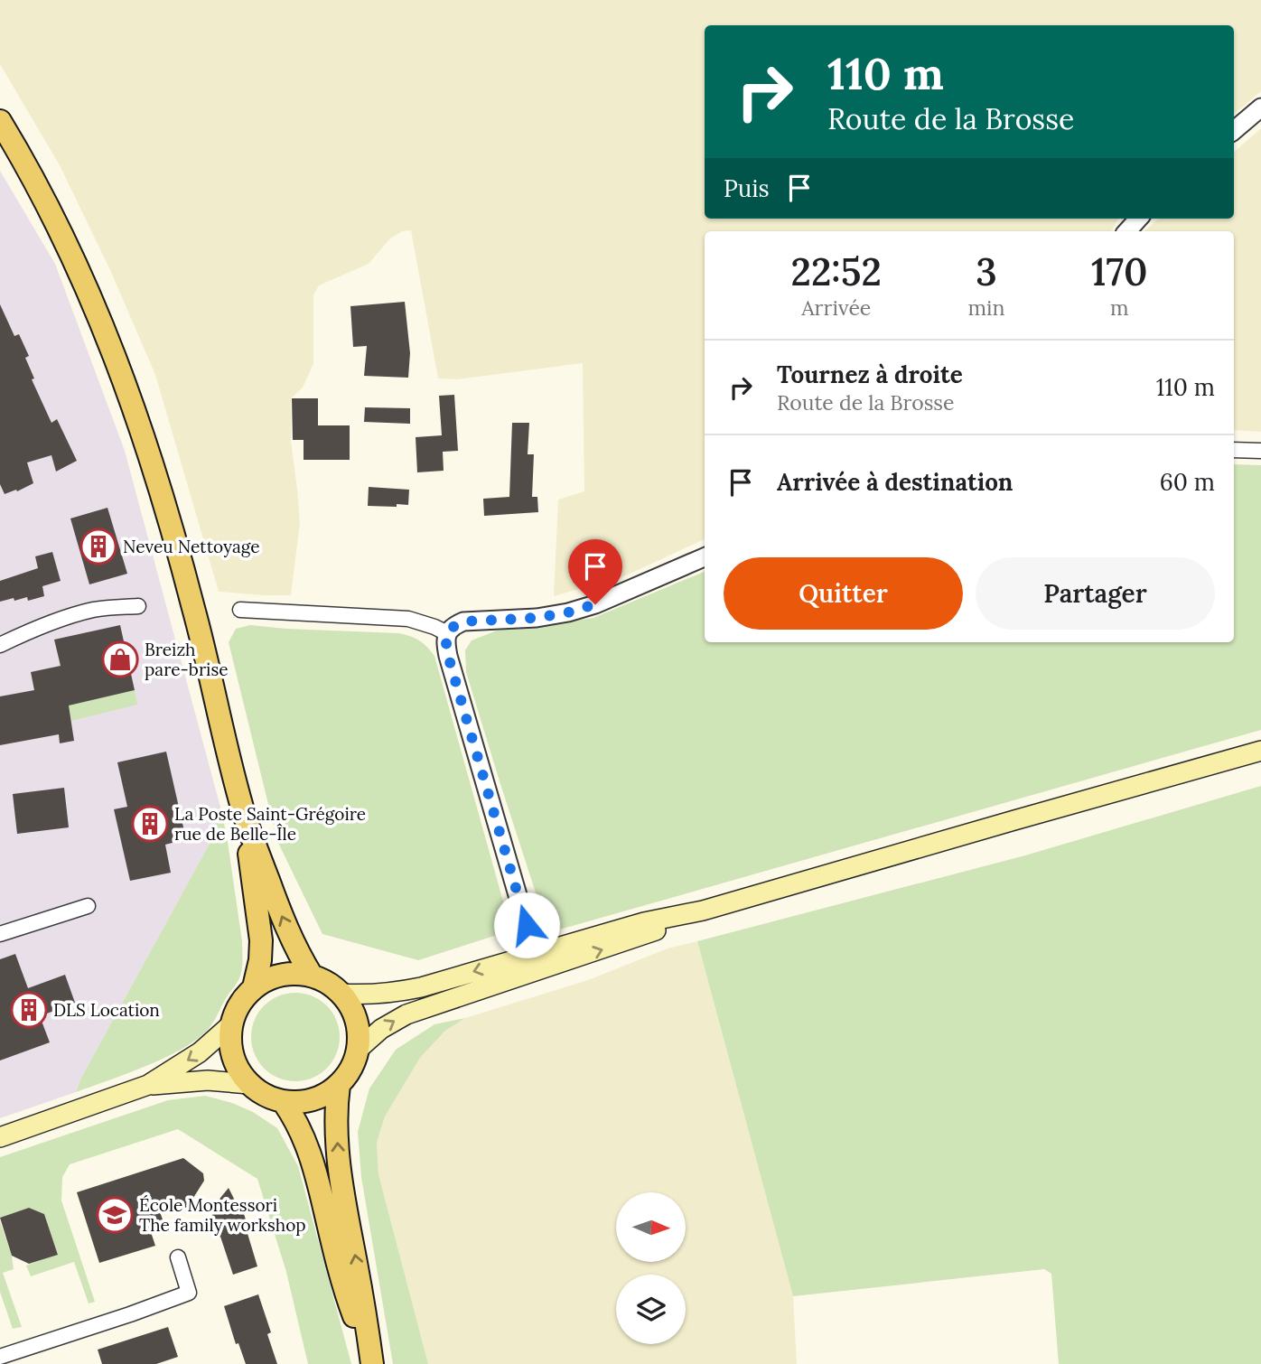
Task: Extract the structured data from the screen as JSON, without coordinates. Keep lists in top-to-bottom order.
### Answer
{
  "places": {
    "building": ["Neveu Nettoyage", "La Poste Saint-Grégoire rue de Belle-Île", "DLS Location"],
    "shop": ["Breizh pare-brise"],
    "school or university": ["École Montessori The family workshop"]
  },
  "north": "right",
  "page": {
    "turn": ["110 m", "Route de la Brosse"],
    "then": "Puis",
    "eta": [
      "22:52",
      "Arrivée",
      "3",
      "min",
      "170",
      "m"
    ],
    "list": [
      {
        "name": "Tournez à droite",
        "note": "Route de la Brosse",
        "value": "110 m"
      },
      {
        "name": "Arrivée à destination",
        "value": "60 m"
      }
    ],
    "buttons": ["Quitter", "Partager"]
  }
}
